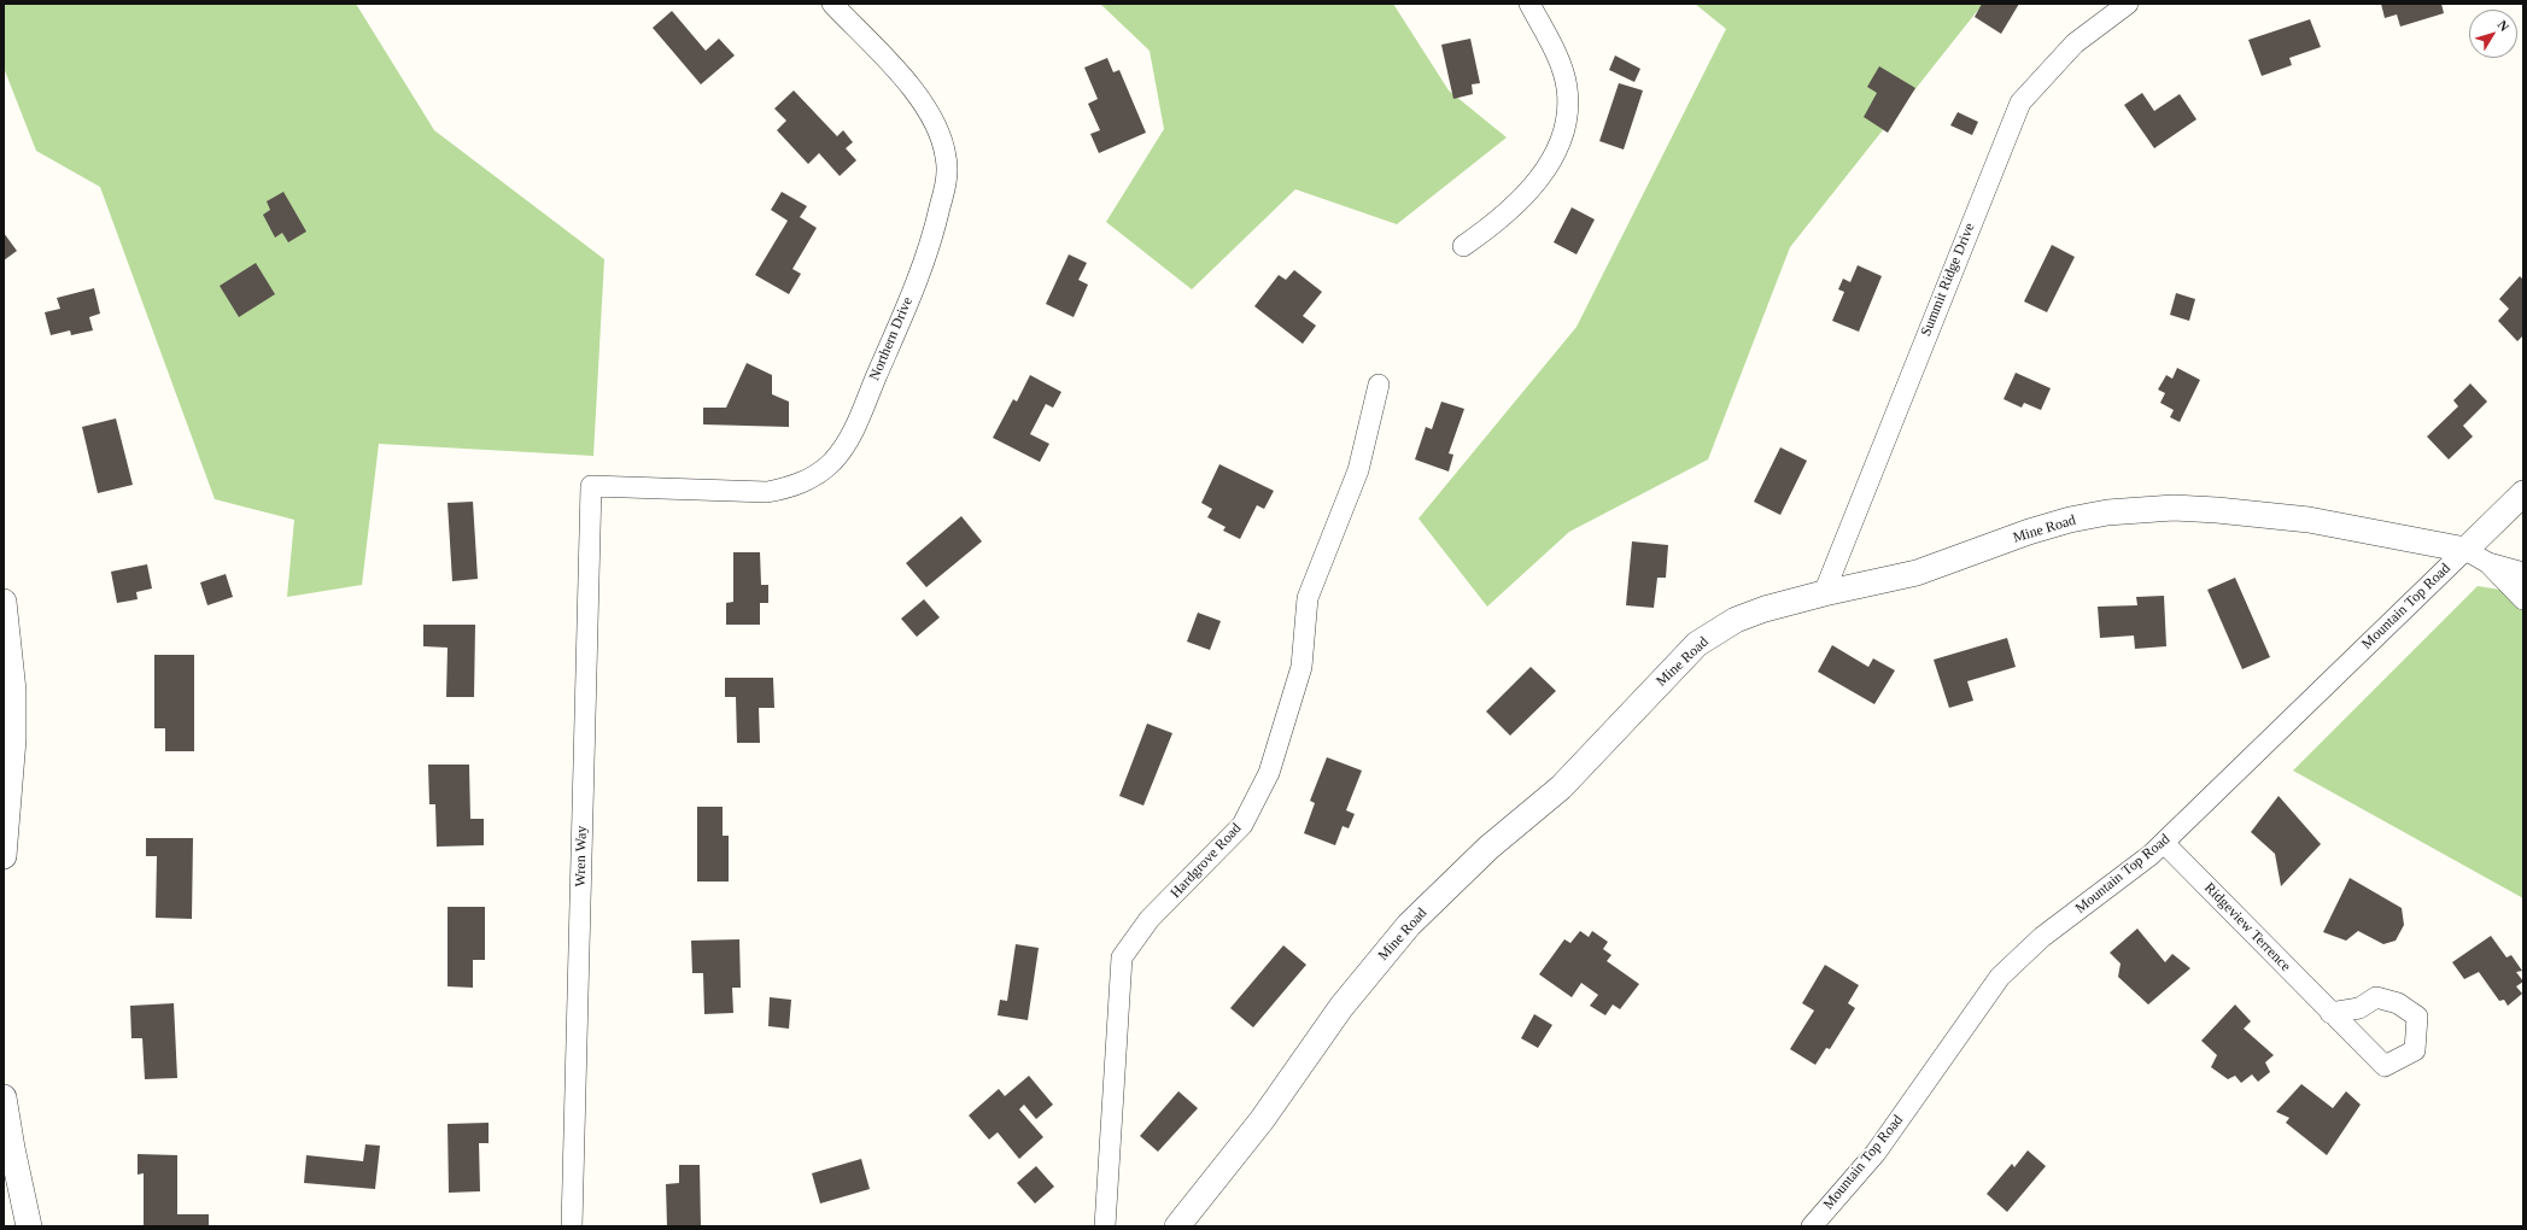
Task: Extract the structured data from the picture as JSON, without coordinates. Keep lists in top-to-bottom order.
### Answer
{
  "streets": {
    "street": [
      "Summit Ridge Drive",
      "Northern Drive",
      "Mine Road",
      "Mountain Top Road",
      "Wren Way",
      "Hardgrove Road",
      "Ridgeview Terrence"
    ]
  },
  "crossings": [
    ["Summit Ridge Drive", "Mine Road"],
    ["Northern Drive", "Wren Way"],
    ["Mine Road", "Mountain Top Road"],
    ["Mountain Top Road", "Ridgeview Terrence"]
  ],
  "north": "top right"
}
